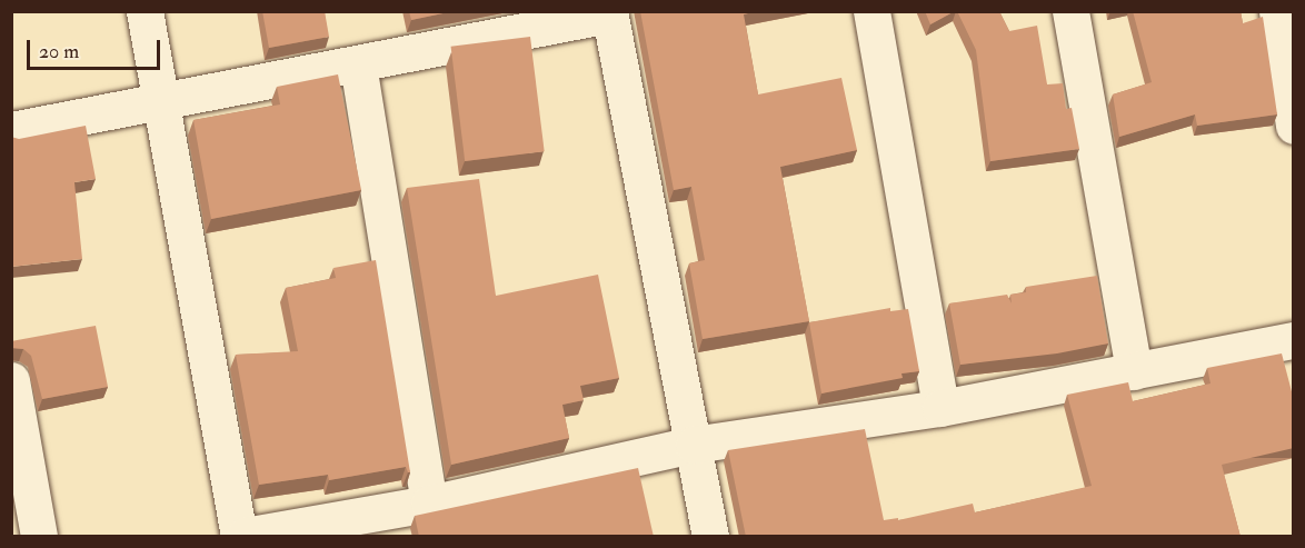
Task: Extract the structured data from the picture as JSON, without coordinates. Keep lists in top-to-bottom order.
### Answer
{
  "scale_bar": "20 m"
}
